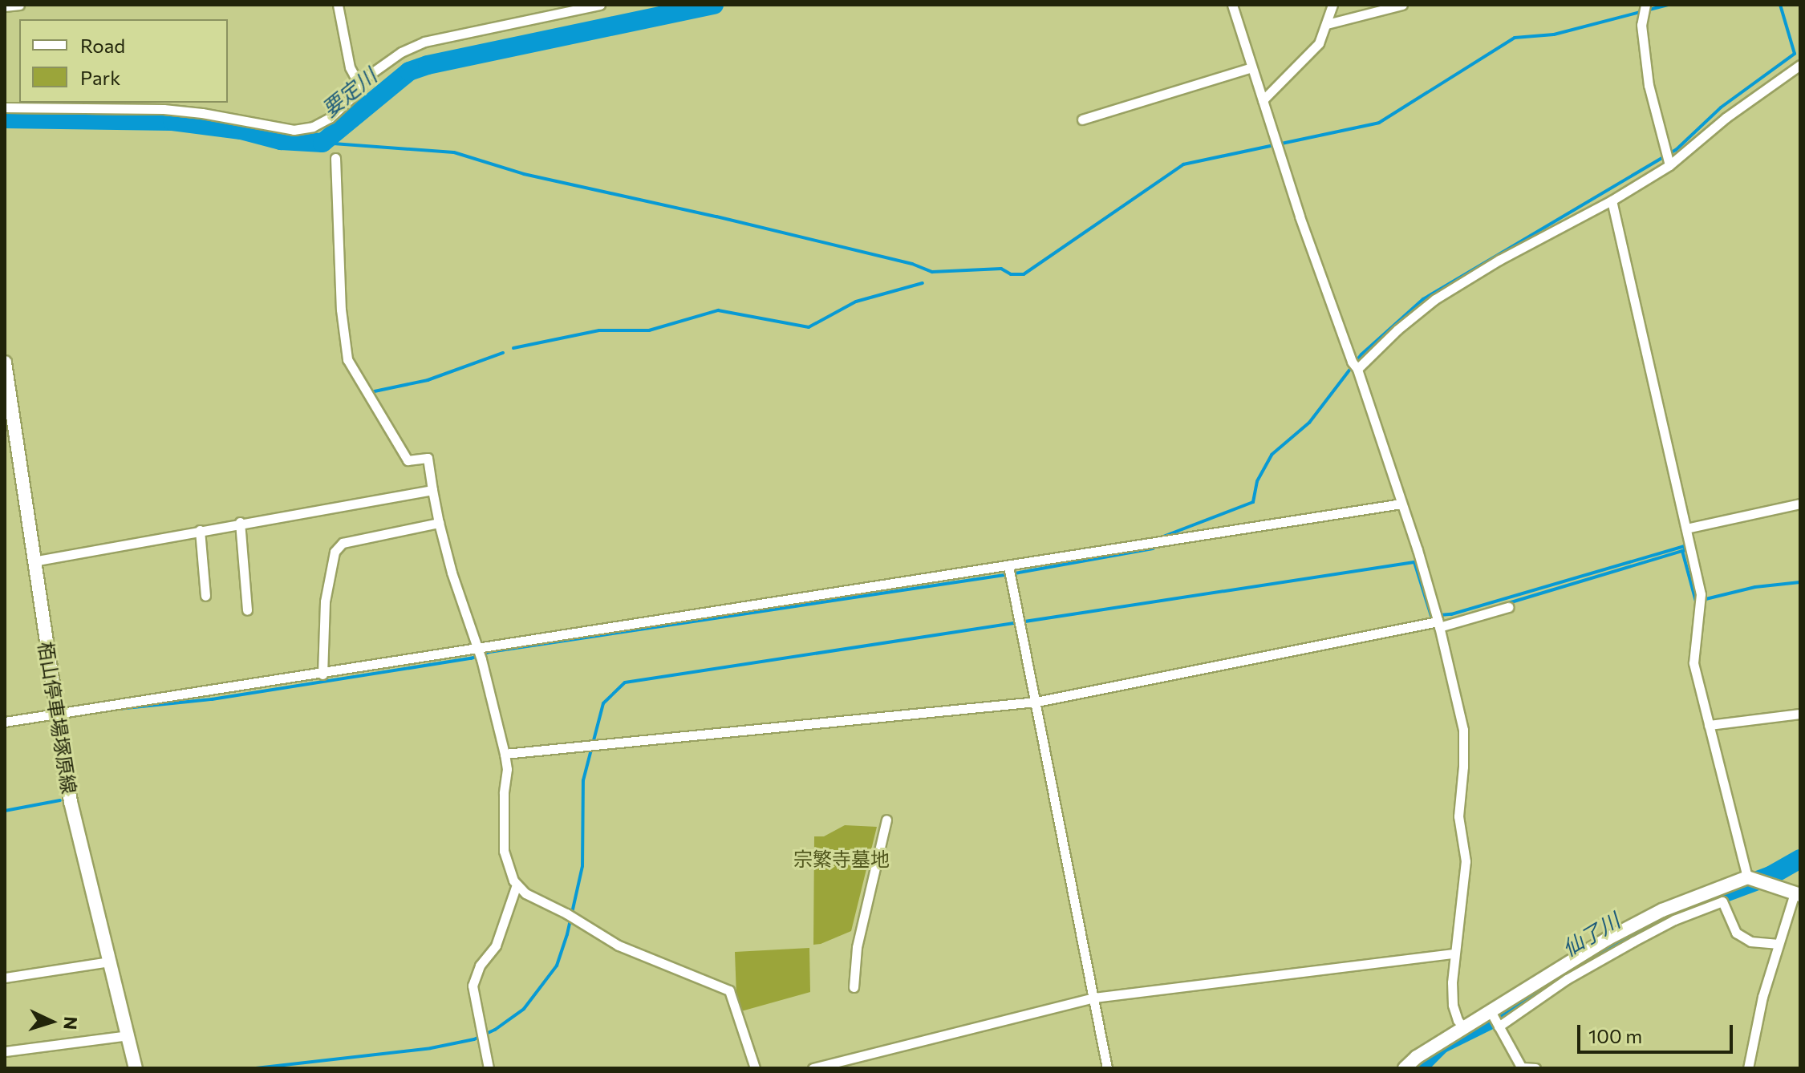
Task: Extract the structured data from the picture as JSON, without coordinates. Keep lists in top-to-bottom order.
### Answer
{
  "streets": {
    "main road": ["栢山停車場塚原線"]
  },
  "water": ["要定川", "仙了川"],
  "parks": ["宗繁寺墓地"],
  "legend": ["Road", "Park"],
  "scale_bar": "100 m",
  "north": "right"
}
